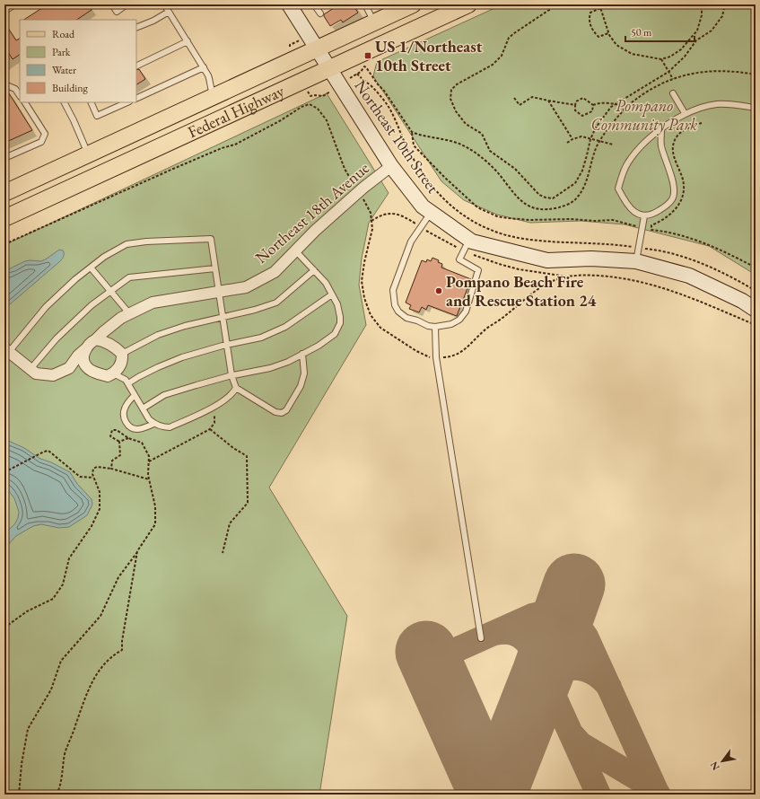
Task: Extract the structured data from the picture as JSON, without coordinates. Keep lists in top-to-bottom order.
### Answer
{
  "streets": {
    "main road": ["Federal Highway"],
    "street": ["Northeast 10th Street", "Northeast 18th Avenue"]
  },
  "crossings": [
    ["Federal Highway", "Northeast 10th Street"],
    ["Northeast 10th Street", "Northeast 18th Avenue"]
  ],
  "parks": ["Pompano Community Park"],
  "places": {
    "transit": ["US 1/Northeast 10th Street"],
    "other": ["Pompano Beach Fire and Rescue Station 24"]
  },
  "legend": [
    "Road",
    "Park",
    "Water",
    "Building"
  ],
  "scale_bar": "50 m",
  "north": "bottom left"
}
